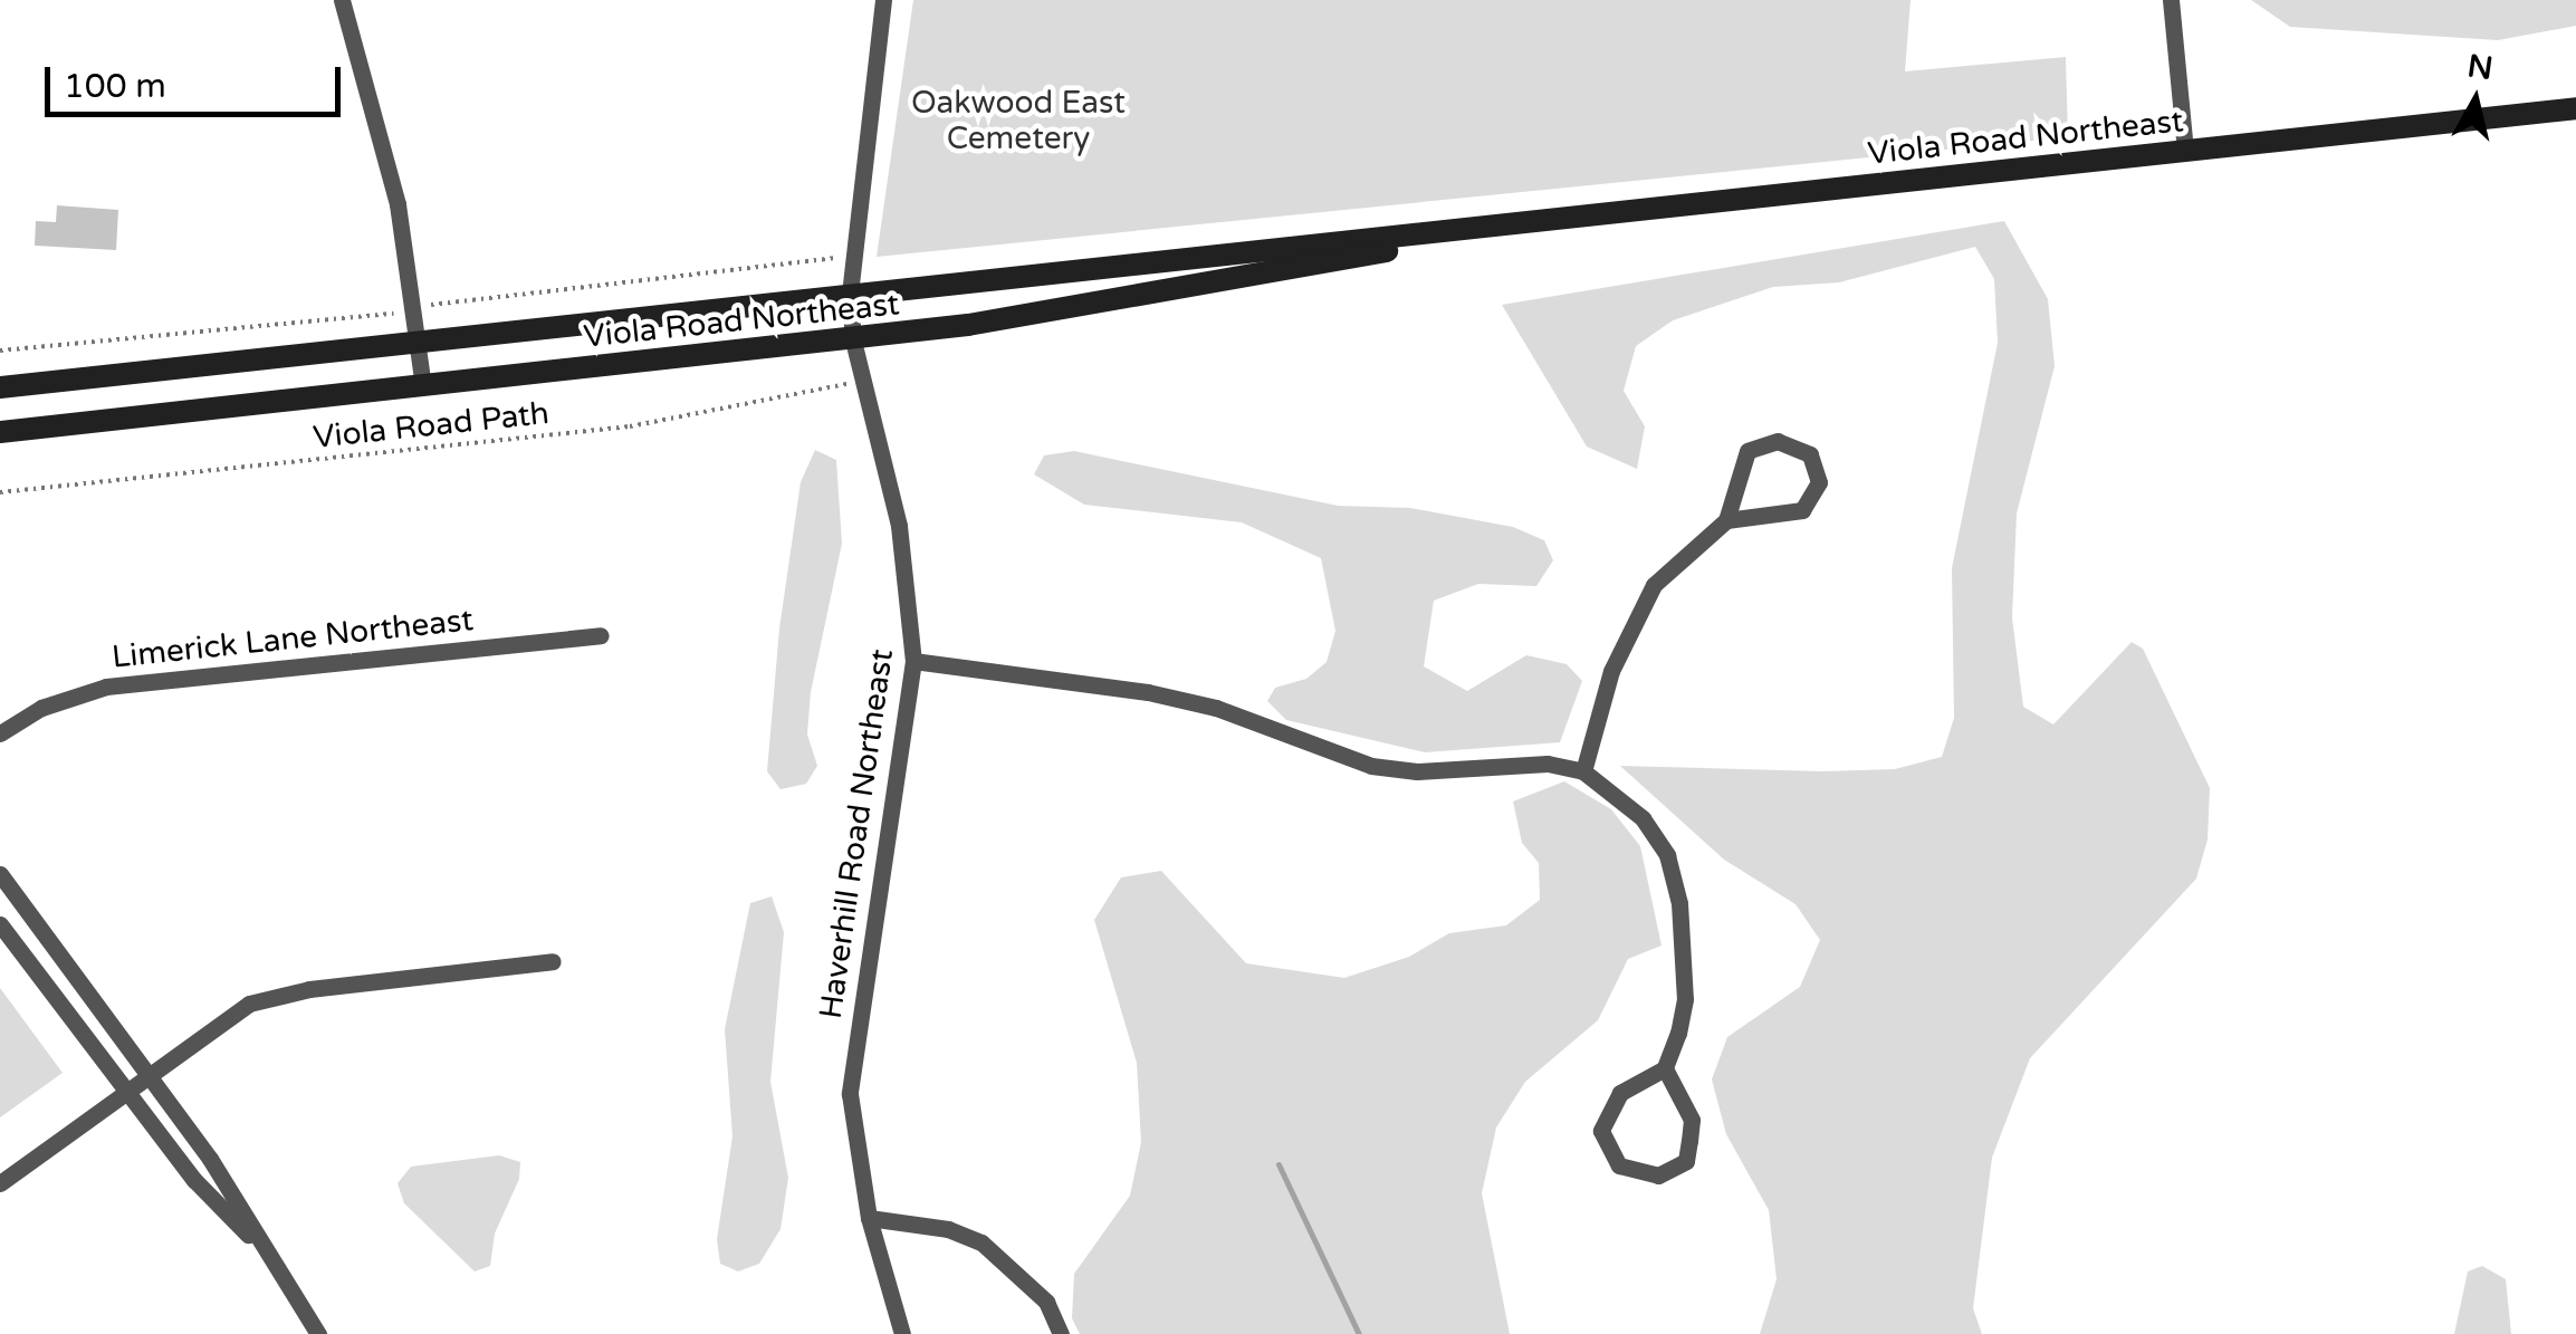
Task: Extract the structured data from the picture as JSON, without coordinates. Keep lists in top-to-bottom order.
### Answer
{
  "streets": {
    "main road": ["Viola Road Northeast"],
    "street": ["Limerick Lane Northeast", "Haverhill Road Northeast"],
    "path": ["Viola Road Path"]
  },
  "crossings": [
    ["Viola Road Northeast", "Haverhill Road Northeast"],
    ["Viola Road Path", "Haverhill Road Northeast"]
  ],
  "parks": ["Oakwood East Cemetery"],
  "scale_bar": "100 m",
  "north": "top"
}
